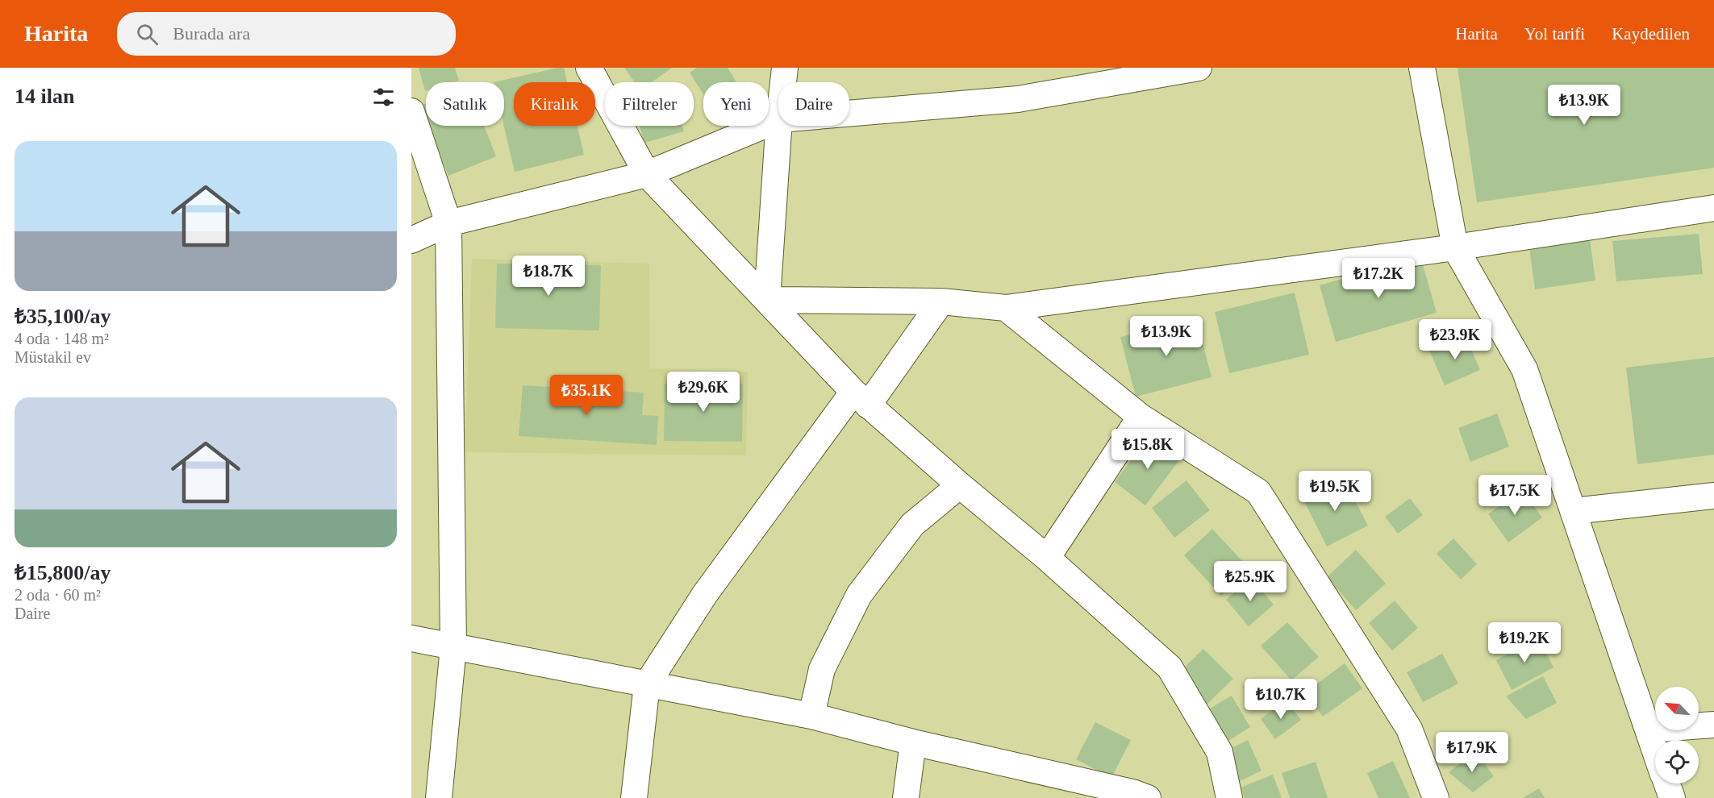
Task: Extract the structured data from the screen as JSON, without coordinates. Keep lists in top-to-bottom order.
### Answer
{
  "north": "top left",
  "page": {
    "header": "Harita",
    "search": "Burada ara",
    "nav": ["Harita", "Yol tarifi", "Kaydedilen"],
    "heading": "14 ilan",
    "chip": [
      "Satılık",
      "Kiralık",
      "Filtreler",
      "Yeni",
      "Daire"
    ],
    "price": [
      "₺13.9K",
      "₺18.7K",
      "₺17.2K",
      "₺13.9K",
      "₺23.9K",
      "₺29.6K",
      "₺35.1K",
      "₺15.8K",
      "₺19.5K",
      "₺17.5K",
      "₺25.9K",
      "₺19.2K",
      "₺10.7K",
      "₺17.9K"
    ],
    "list": [
      {
        "name": "₺35,100/ay",
        "note": "4 oda · 148 m² · Müstakil ev"
      },
      {
        "name": "₺15,800/ay",
        "note": "2 oda · 60 m² · Daire"
      }
    ]
  }
}
